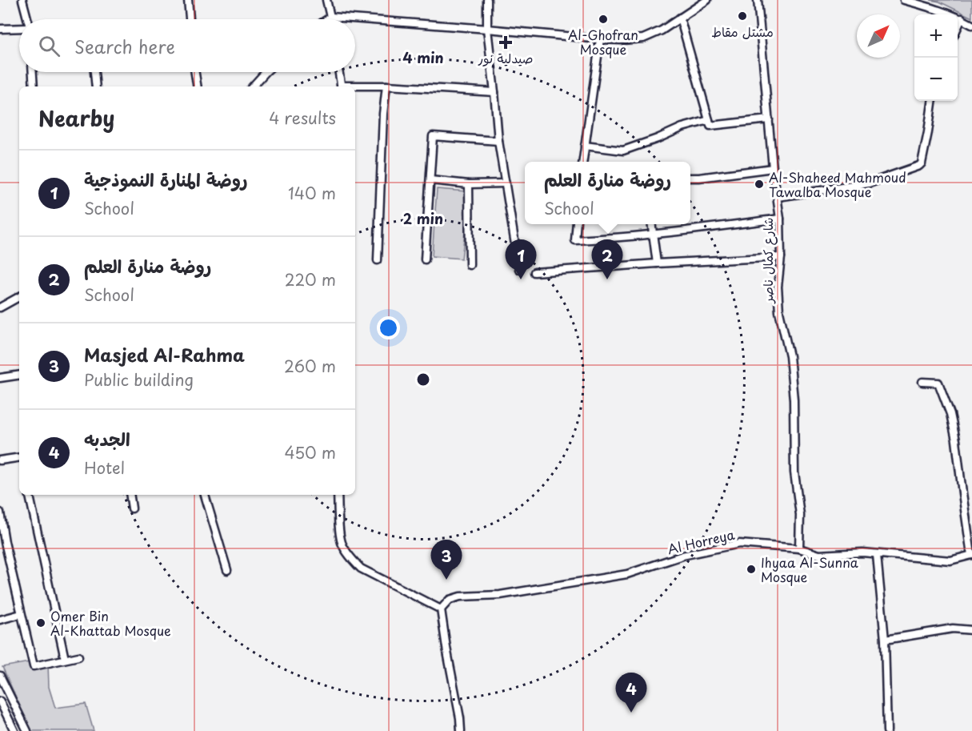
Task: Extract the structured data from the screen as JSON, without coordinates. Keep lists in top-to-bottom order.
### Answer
{
  "streets": {
    "street": ["شارع كمال ناصر", "Al Horreya"]
  },
  "crossings": [
    ["شارع كمال ناصر", "Al Horreya"]
  ],
  "places": {
    "other": [
      "مشتل مقاط",
      "Al-Ghofran Mosque",
      "Al-Shaheed Mahmoud Tawalba Mosque",
      "Ihyaa Al-Sunna Mosque",
      "Omer Bin Al-Khattab Mosque"
    ],
    "health": ["صيدلية نور"]
  },
  "north": "top right",
  "page": {
    "map_buttons": ["+", "−"],
    "search": "Search here",
    "heading": ["Nearby", "4 results"],
    "list": [
      {
        "mark": "1",
        "name": "روضة المنارة النموذجية",
        "note": "School",
        "value": "140 m"
      },
      {
        "mark": "2",
        "name": "روضة منارة العلم",
        "note": "School",
        "value": "220 m"
      },
      {
        "mark": "3",
        "name": "Masjed Al-Rahma",
        "note": "Public building",
        "value": "260 m"
      },
      {
        "mark": "4",
        "name": "الجدبه",
        "note": "Hotel",
        "value": "450 m"
      }
    ],
    "popup": ["روضة منارة العلم", "School"],
    "pins": [
      "1",
      "2",
      "3",
      "4"
    ]
  },
  "rings": ["4 min", "2 min"]
}
